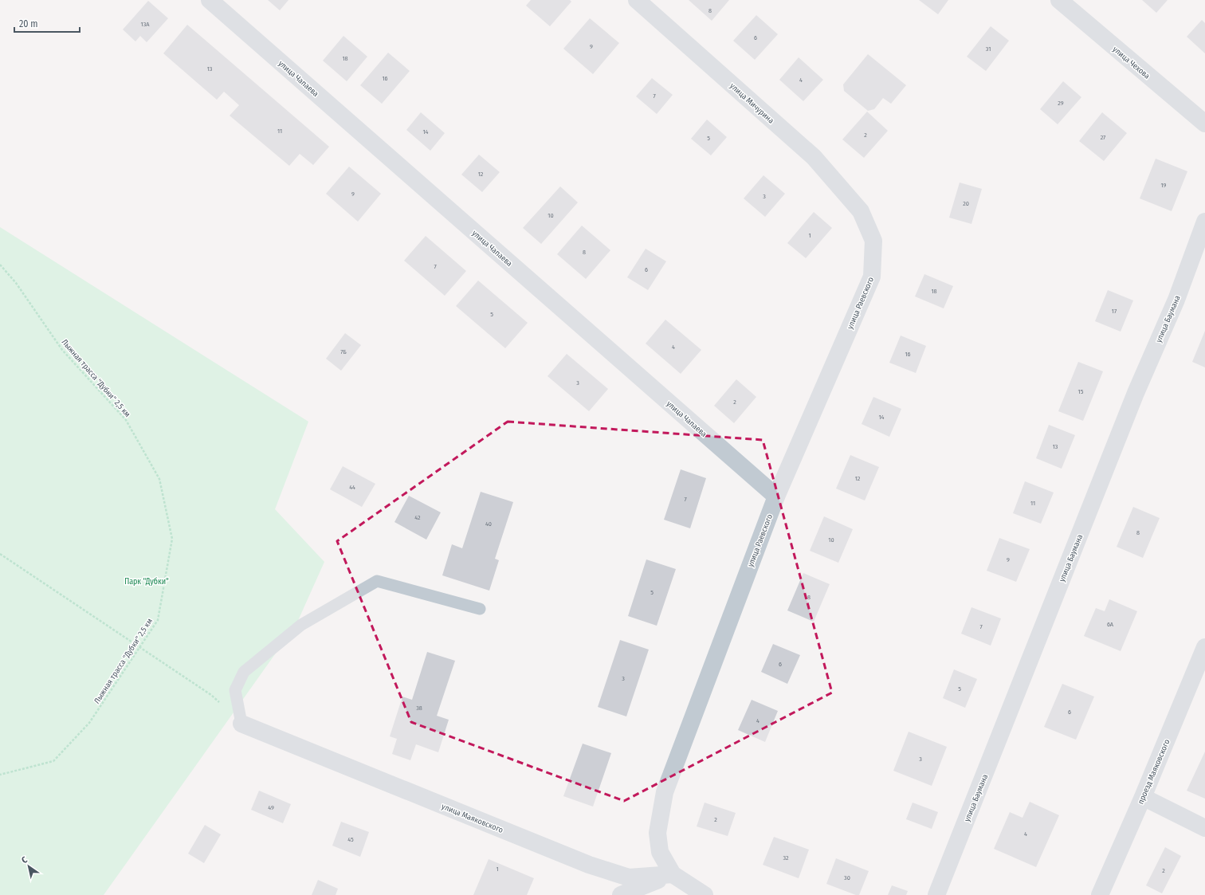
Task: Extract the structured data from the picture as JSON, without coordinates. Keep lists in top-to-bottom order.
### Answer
{
  "streets": {
    "street": [
      "улица Чехова",
      "улица Чапаева",
      "улица Мичурина",
      "улица Раевского",
      "улица Баумана",
      "проезд Маяковского",
      "улица Маяковского"
    ],
    "path": ["Лыжная трасса \"Дубки\" 2,5 км"]
  },
  "crossings": [
    ["улица Чапаева", "улица Раевского"],
    ["улица Мичурина", "улица Раевского"],
    ["улица Раевского", "улица Маяковского"]
  ],
  "parks": ["Парк \"Дубки\""],
  "house_numbers": [
    "8",
    "13А",
    "6",
    "9",
    "31",
    "18",
    "13",
    "16",
    "4",
    "7",
    "29",
    "11",
    "14",
    "2",
    "27",
    "5",
    "12",
    "19",
    "9",
    "3",
    "20",
    "10",
    "1",
    "8",
    "7",
    "6",
    "18",
    "17",
    "5",
    "4",
    "7Б",
    "16",
    "3",
    "15",
    "2",
    "14",
    "13",
    "12",
    "44",
    "7",
    "11",
    "42",
    "40",
    "8",
    "10",
    "9",
    "5",
    "8",
    "6А",
    "7",
    "6",
    "3",
    "5",
    "38",
    "6",
    "4",
    "3",
    "49",
    "2",
    "4",
    "45",
    "32",
    "1",
    "2",
    "30"
  ],
  "scale_bar": "20 m",
  "north": "top left"
}
